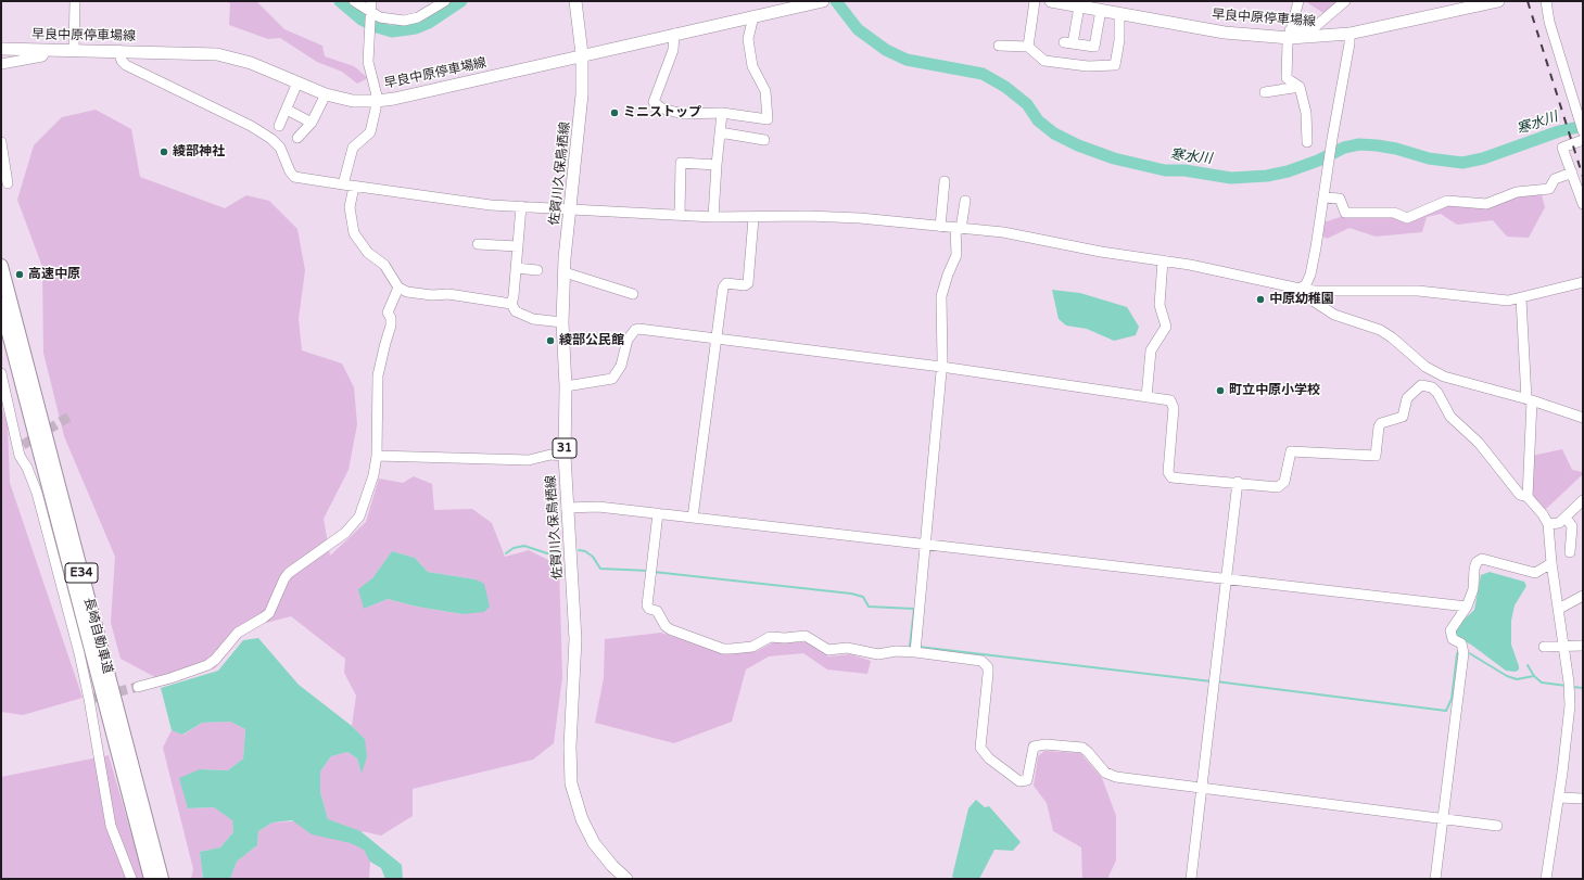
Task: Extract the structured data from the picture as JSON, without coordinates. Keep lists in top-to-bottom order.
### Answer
{
  "streets": {
    "highway": ["E34", "長崎自動車道"],
    "main road": ["早良中原停車場線", "佐賀川久保鳥栖線", "31"]
  },
  "crossings": [
    ["早良中原停車場線", "佐賀川久保鳥栖線"]
  ],
  "water": ["寒水川"],
  "places": [
    "ミニストップ",
    "綾部神社",
    "高速中原",
    "中原幼稚園",
    "綾部公民館",
    "町立中原小学校"
  ]
}
